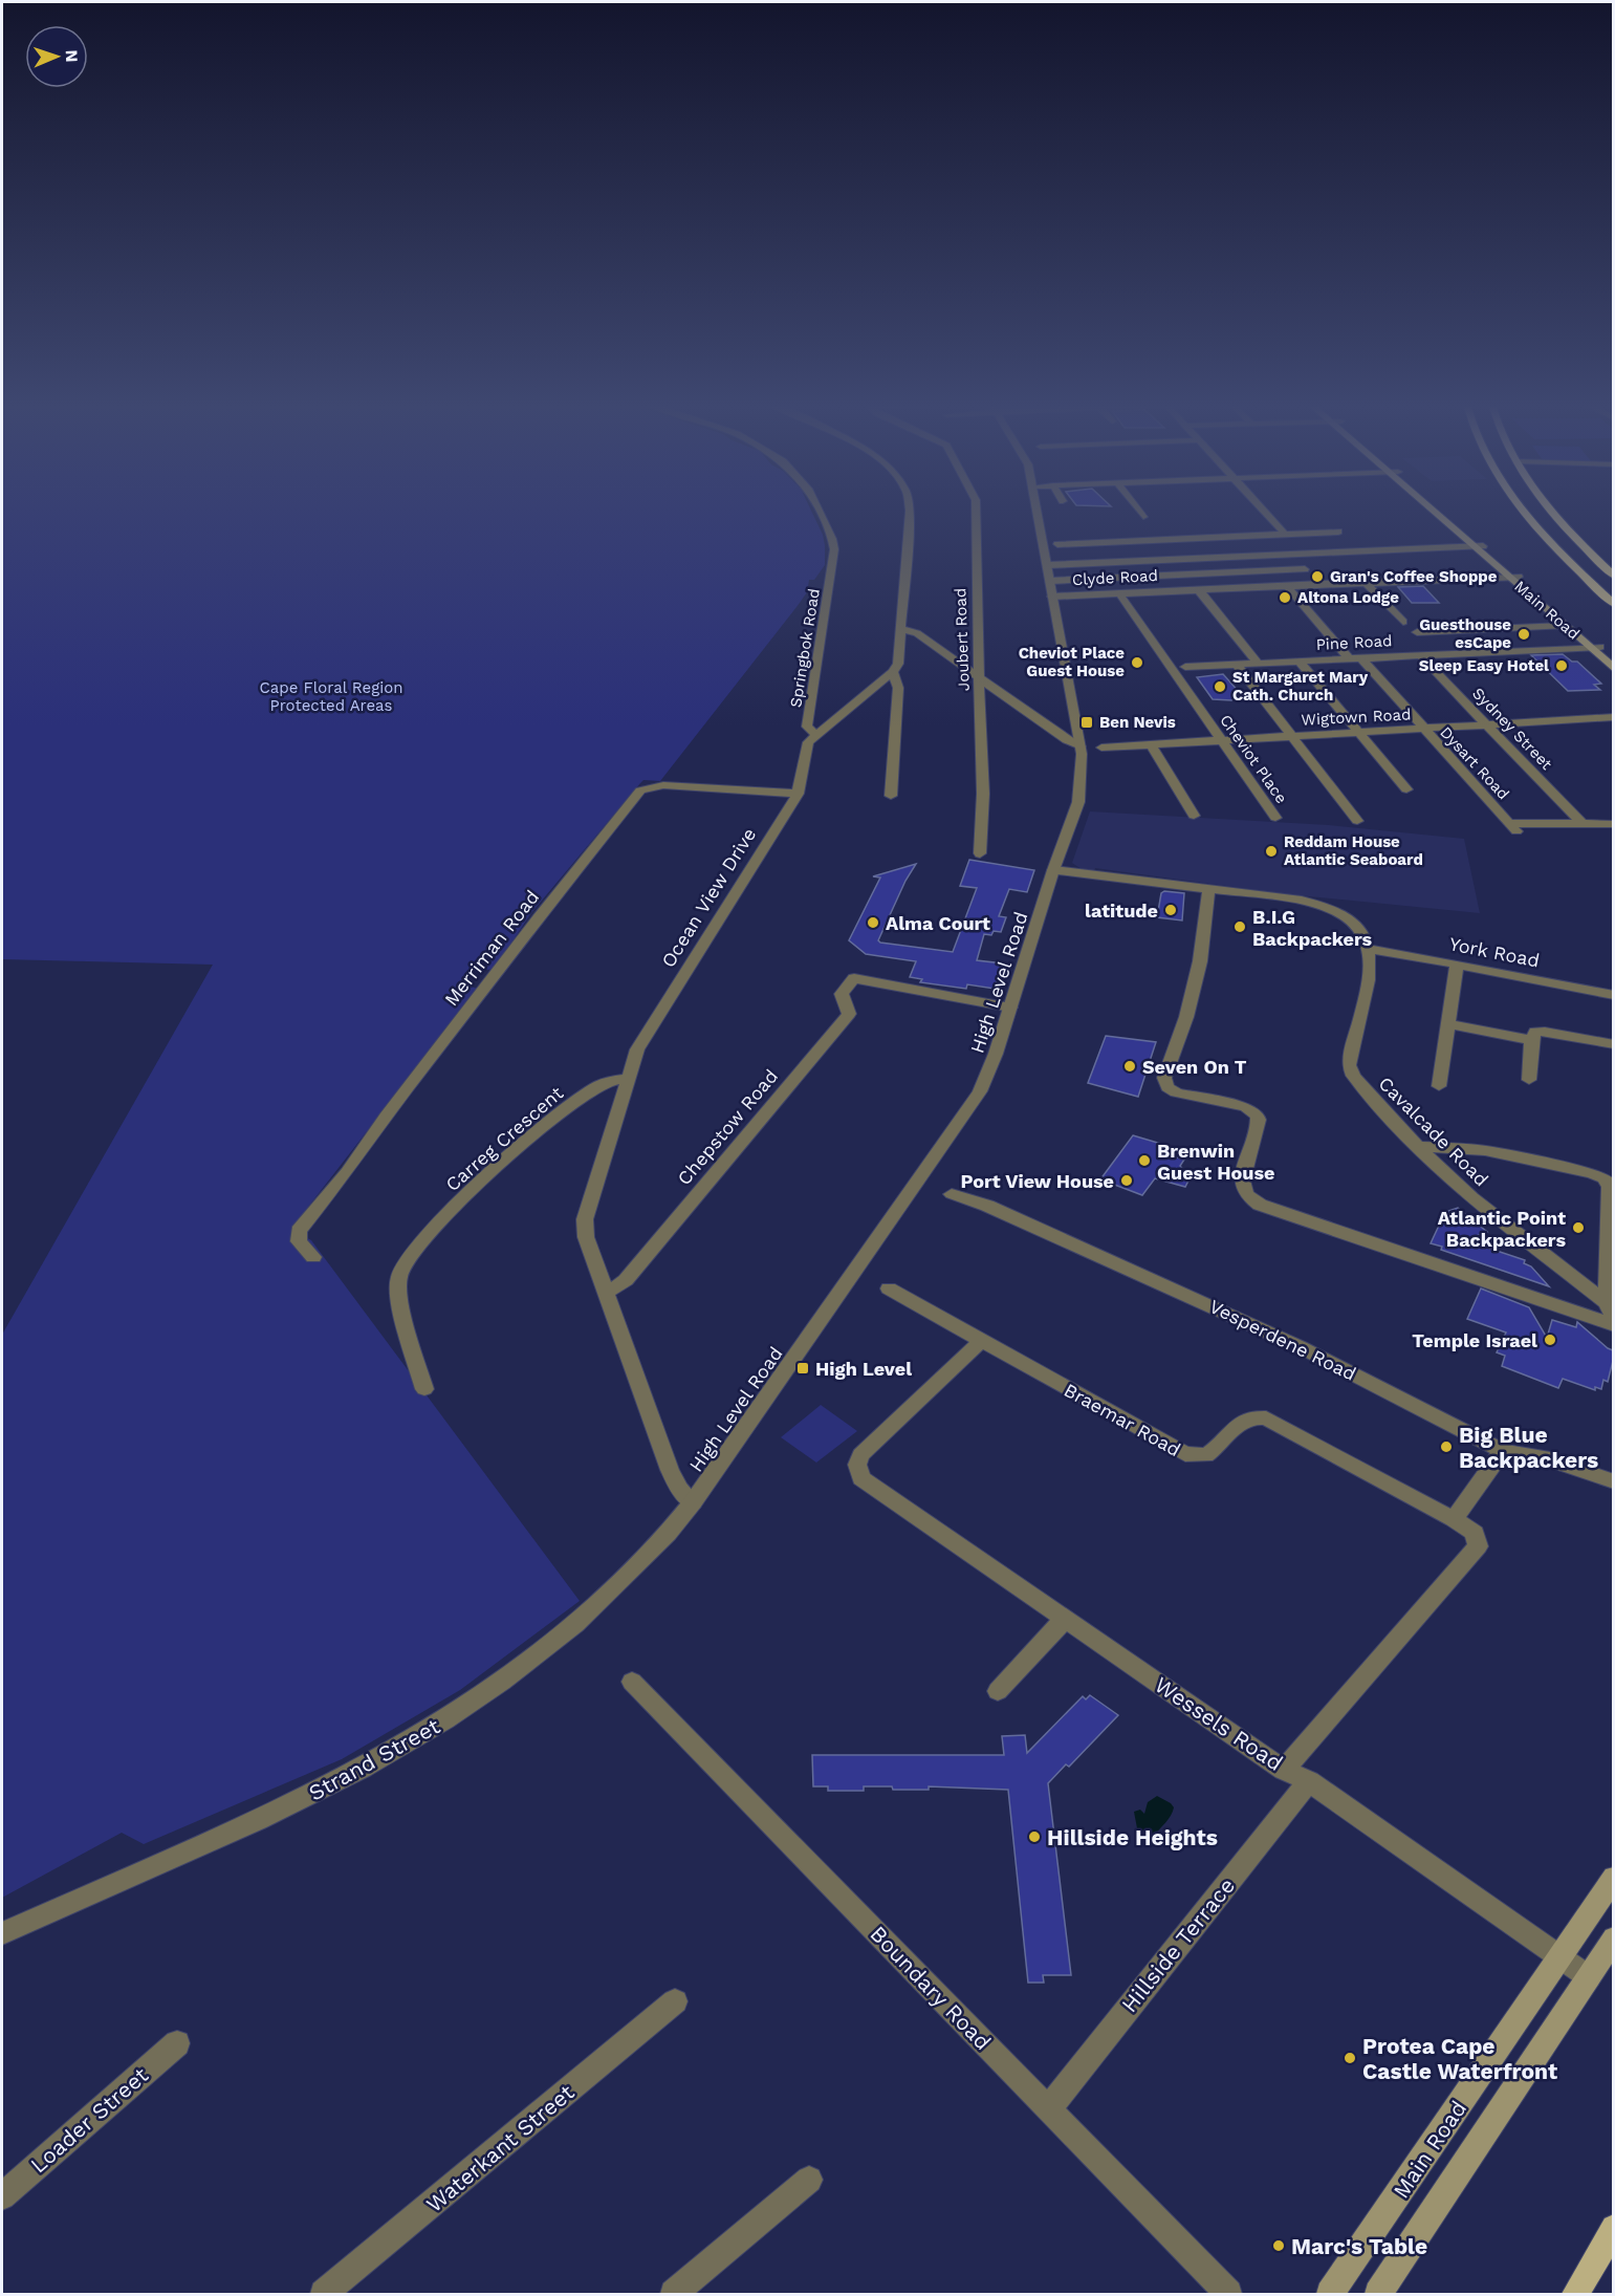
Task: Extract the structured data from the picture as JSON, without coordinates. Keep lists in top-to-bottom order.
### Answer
{
  "streets": {
    "main road": ["Main Road"],
    "street": [
      "Clyde Road",
      "Joubert Road",
      "Pine Road",
      "Springbok Road",
      "Wigtown Road",
      "Sydney Street",
      "Cheviot Place",
      "Dysart Road",
      "Ocean View Drive",
      "Merriman Road",
      "York Road",
      "High Level Road",
      "Chepstow Road",
      "Cavalcade Road",
      "Carreg Crescent",
      "Vesperdene Road",
      "Braemar Road",
      "Wessels Road",
      "Strand Street",
      "Hillside Terrace",
      "Boundary Road",
      "Loader Street",
      "Waterkant Street"
    ]
  },
  "crossings": [
    ["Clyde Road", "Main Road"],
    ["Clyde Road", "Cheviot Place"],
    ["Clyde Road", "Dysart Road"],
    ["Clyde Road", "High Level Road"],
    ["Main Road", "Pine Road"],
    ["Main Road", "Wessels Road"],
    ["Pine Road", "Sydney Street"],
    ["Pine Road", "Dysart Road"],
    ["Springbok Road", "Ocean View Drive"],
    ["Wigtown Road", "Sydney Street"],
    ["Wigtown Road", "Cheviot Place"],
    ["Wigtown Road", "Dysart Road"],
    ["Sydney Street", "Dysart Road"],
    ["Ocean View Drive", "Merriman Road"],
    ["Ocean View Drive", "High Level Road"],
    ["Ocean View Drive", "Chepstow Road"],
    ["Ocean View Drive", "Carreg Crescent"],
    ["Ocean View Drive", "Strand Street"],
    ["York Road", "Cavalcade Road"],
    ["High Level Road", "Chepstow Road"],
    ["High Level Road", "Strand Street"],
    ["Braemar Road", "Wessels Road"],
    ["Wessels Road", "Hillside Terrace"],
    ["Hillside Terrace", "Boundary Road"]
  ],
  "parks": ["Cape Floral Region Protected Areas"],
  "places": {
    "other": [
      "Gran's Coffee Shoppe",
      "Altona Lodge",
      "Guesthouse esCape",
      "Cheviot Place Guest House",
      "Sleep Easy Hotel",
      "St Margaret Mary Cath. Church",
      "Reddam House Atlantic Seaboard",
      "latitude",
      "Alma Court",
      "B.I.G Backpackers",
      "Seven On T",
      "Brenwin Guest House",
      "Port View House",
      "Atlantic Point Backpackers",
      "Temple Israel",
      "Big Blue Backpackers",
      "Hillside Heights",
      "Protea Cape Castle Waterfront",
      "Marc's Table"
    ],
    "transit": ["Ben Nevis", "High Level"]
  },
  "north": "right"
}
